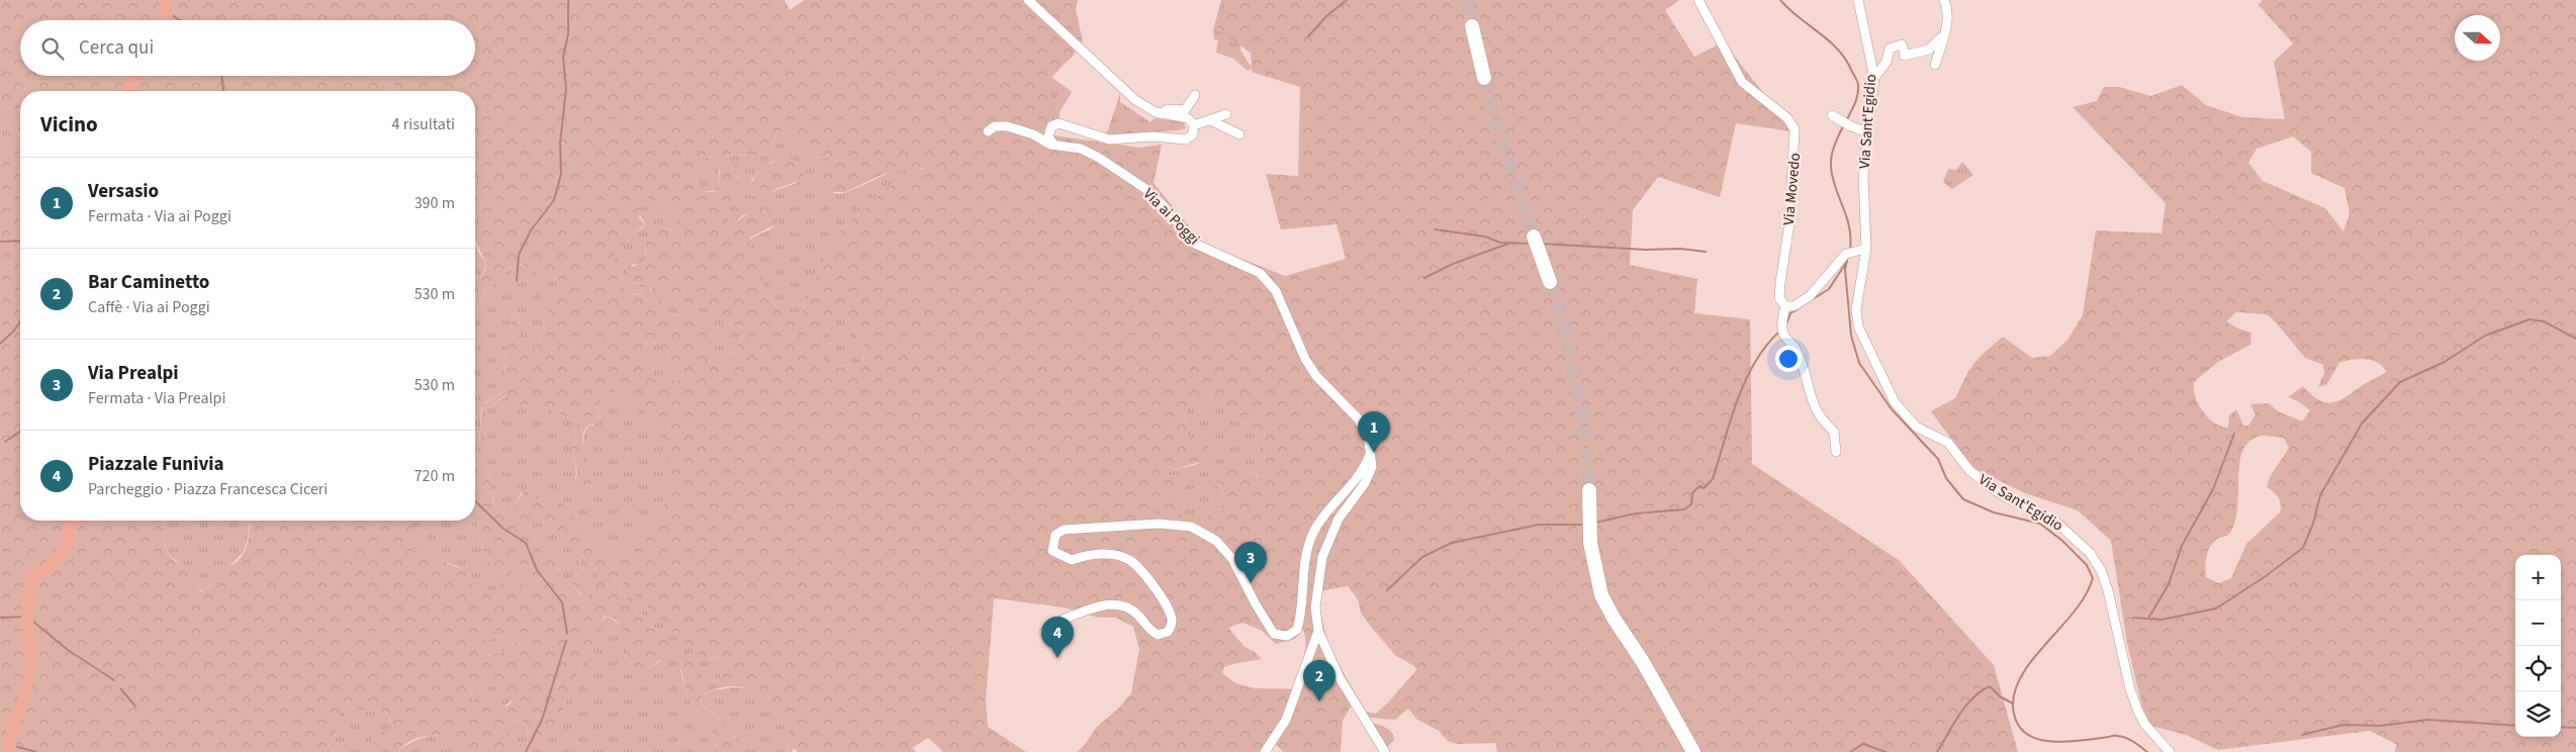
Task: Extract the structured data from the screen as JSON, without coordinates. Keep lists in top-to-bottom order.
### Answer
{
  "streets": {
    "street": ["Via Sant'Egidio", "Via Movedo", "Via ai Poggi"]
  },
  "north": "right",
  "page": {
    "search": "Cerca qui",
    "heading": ["Vicino", "4 risultati"],
    "list": [
      {
        "mark": "1",
        "name": "Versasio",
        "note": "Fermata · Via ai Poggi",
        "value": "390 m"
      },
      {
        "mark": "2",
        "name": "Bar Caminetto",
        "note": "Caffè · Via ai Poggi",
        "value": "530 m"
      },
      {
        "mark": "3",
        "name": "Via Prealpi",
        "note": "Fermata · Via Prealpi",
        "value": "530 m"
      },
      {
        "mark": "4",
        "name": "Piazzale Funivia",
        "note": "Parcheggio · Piazza Francesca Ciceri",
        "value": "720 m"
      }
    ],
    "pins": [
      "1",
      "3",
      "4",
      "2"
    ],
    "map_buttons": ["+", "−"]
  }
}
